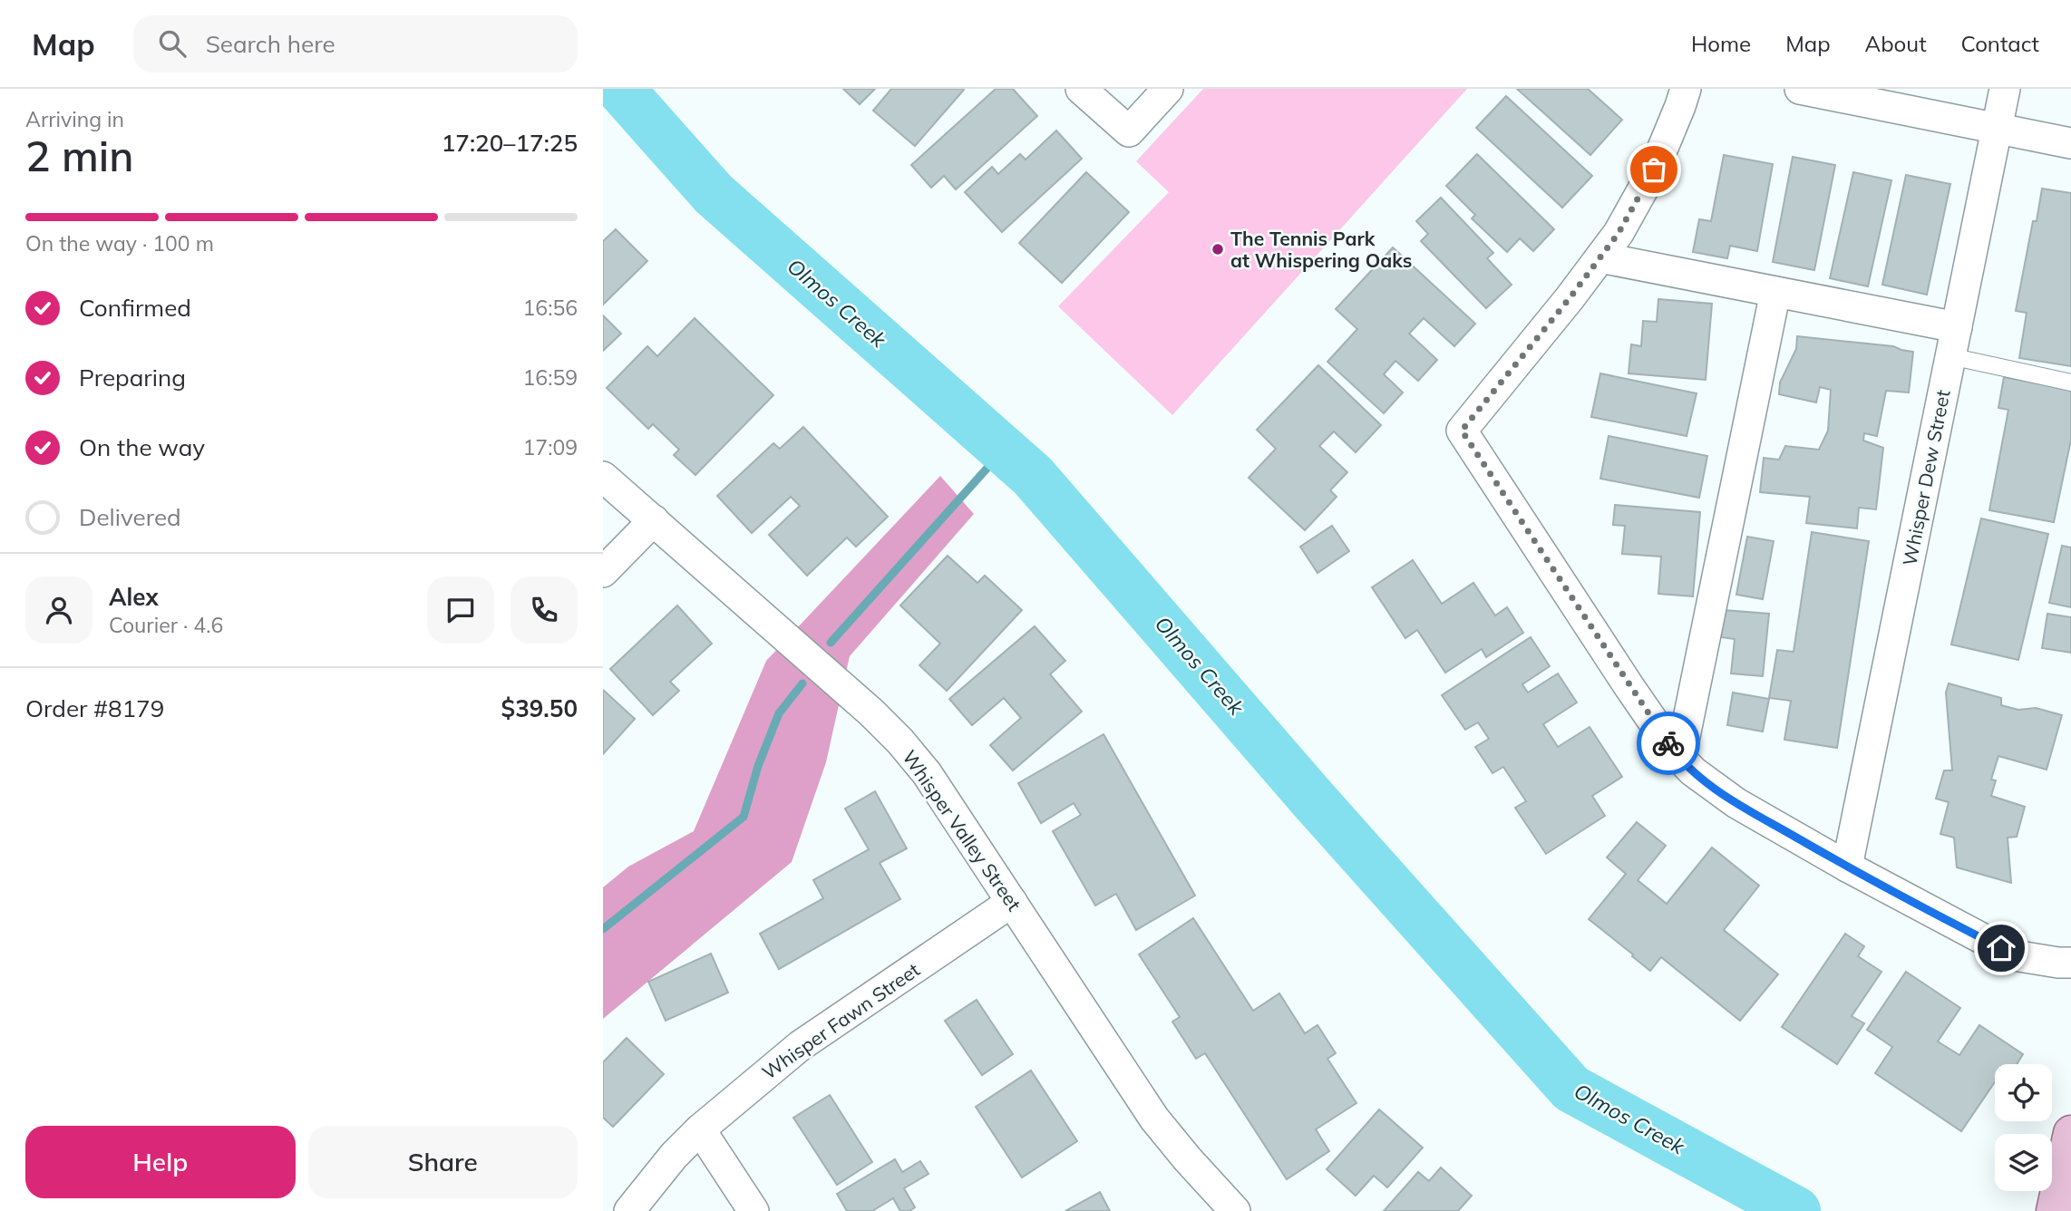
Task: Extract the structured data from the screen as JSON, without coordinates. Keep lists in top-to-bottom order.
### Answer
{
  "streets": {
    "street": ["Whisper Dew Street", "Whisper Valley Street", "Whisper Fawn Street"]
  },
  "crossings": [
    ["Whisper Valley Street", "Whisper Fawn Street"]
  ],
  "water": ["Olmos Creek"],
  "places": ["The Tennis Park at Whispering Oaks"],
  "page": {
    "header": "Map",
    "search": "Search here",
    "nav": [
      "Home",
      "Map",
      "About",
      "Contact"
    ],
    "heading": ["2 min", "Arriving in", "17:20–17:25"],
    "panel": [
      "Alex",
      "Courier · 4.6",
      "Order #8179",
      "$39.50"
    ],
    "bar": "On the way · 100 m",
    "list": [
      ["Confirmed", "16:56"],
      ["Preparing", "16:59"],
      ["On the way", "17:09"],
      "Delivered"
    ],
    "buttons": ["Help", "Share"]
  }
}
